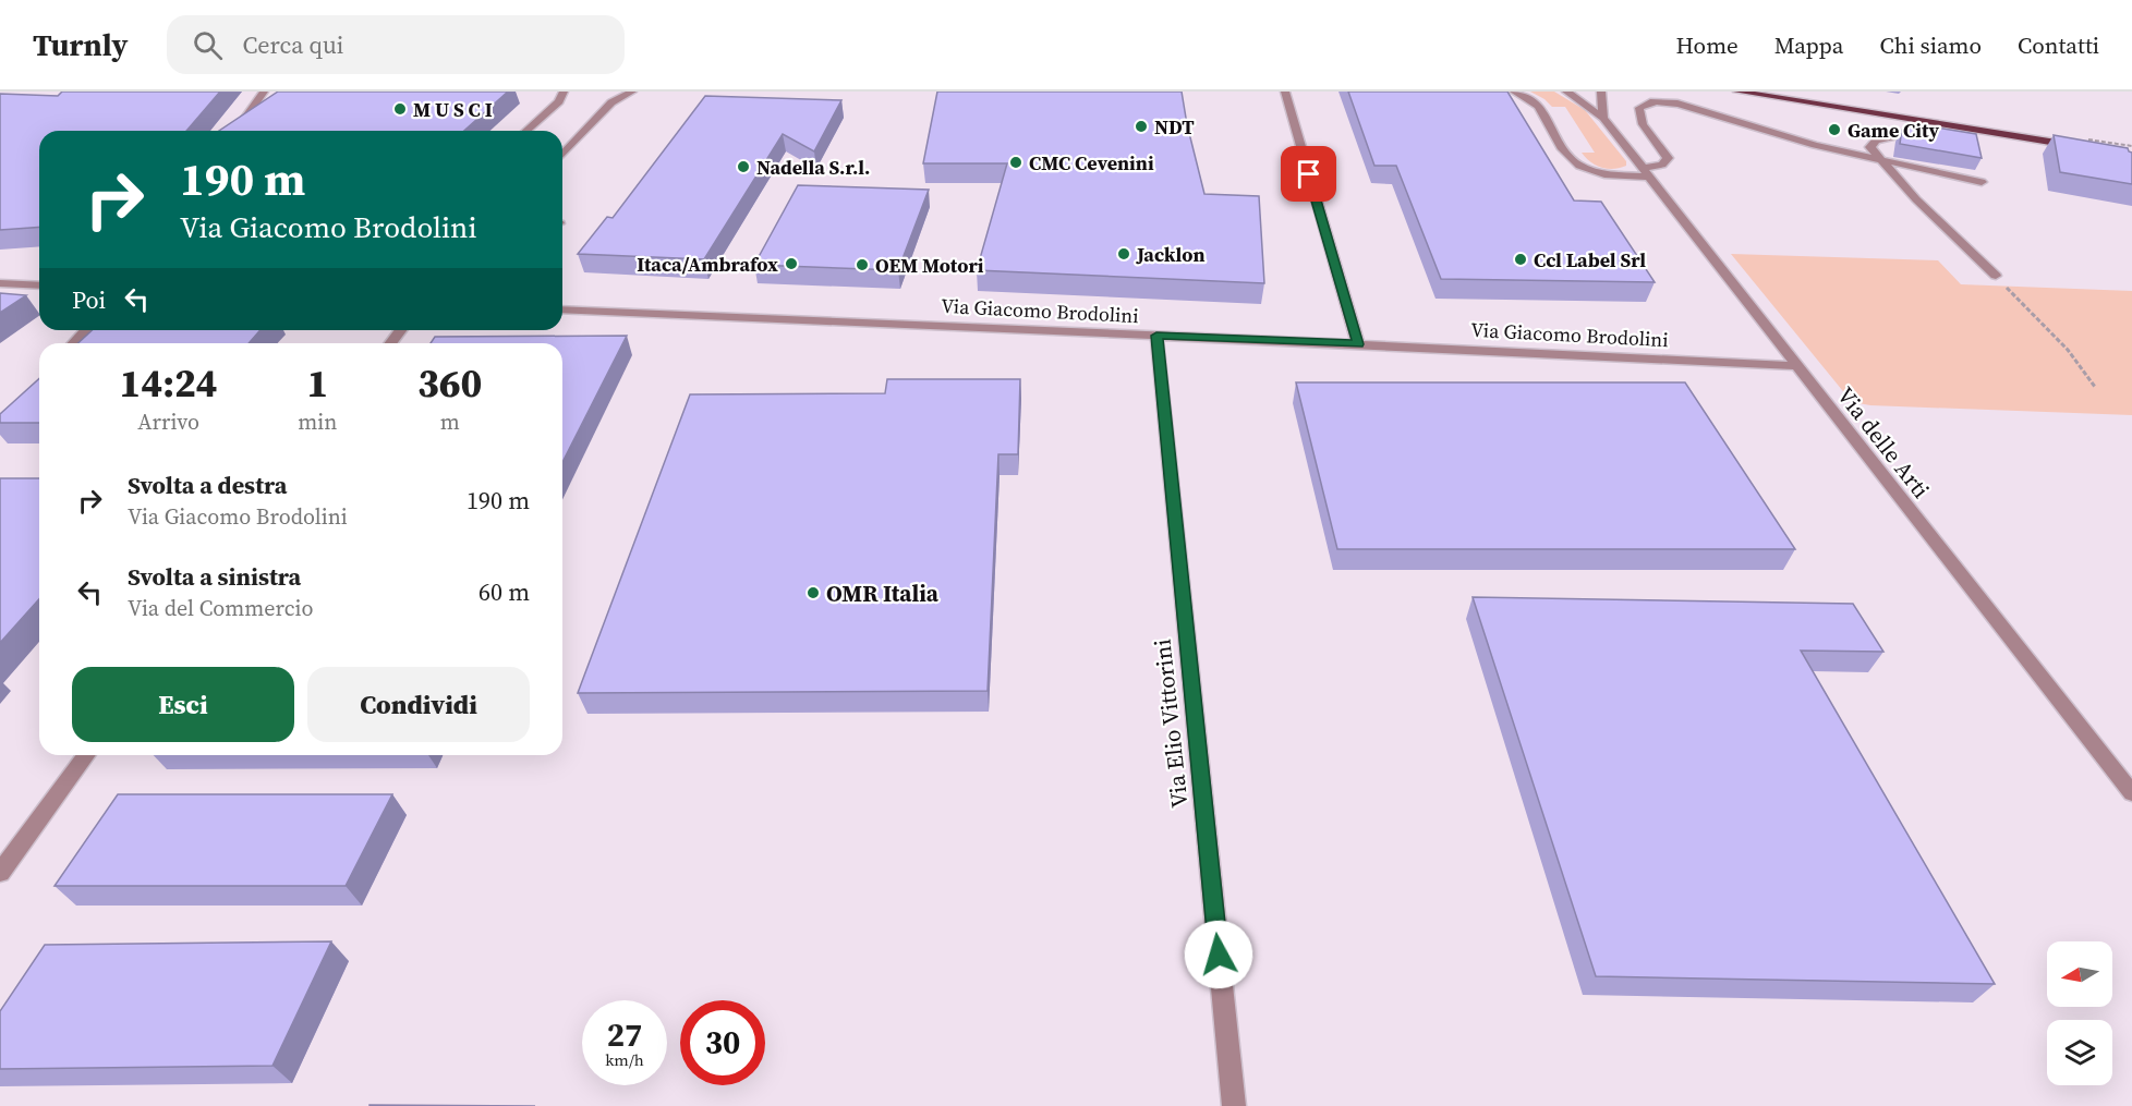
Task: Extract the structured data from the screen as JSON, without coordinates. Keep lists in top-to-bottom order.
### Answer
{
  "streets": {
    "street": ["Via Giacomo Brodolini", "Via delle Arti", "Via Elio Vittorini"]
  },
  "crossings": [
    ["Via Giacomo Brodolini", "Via delle Arti"],
    ["Via Giacomo Brodolini", "Via Elio Vittorini"]
  ],
  "places": [
    "M U S C I",
    "NDT",
    "Game City",
    "CMC Cevenini",
    "Nadella S.r.l.",
    "Jacklon",
    "Ccl Label Srl",
    "Itaca/Ambrafox",
    "OEM Motori",
    "OMR Italia"
  ],
  "north": "left",
  "page": {
    "header": "Turnly",
    "search": "Cerca qui",
    "nav": [
      "Home",
      "Mappa",
      "Chi siamo",
      "Contatti"
    ],
    "turn": ["190 m", "Via Giacomo Brodolini"],
    "then": "Poi",
    "eta": [
      "14:24",
      "Arrivo",
      "1",
      "min",
      "360",
      "m"
    ],
    "list": [
      {
        "name": "Svolta a destra",
        "note": "Via Giacomo Brodolini",
        "value": "190 m"
      },
      {
        "name": "Svolta a sinistra",
        "note": "Via del Commercio",
        "value": "60 m"
      }
    ],
    "buttons": ["Esci", "Condividi"],
    "speed": "27 km/h",
    "limit": "30"
  }
}
